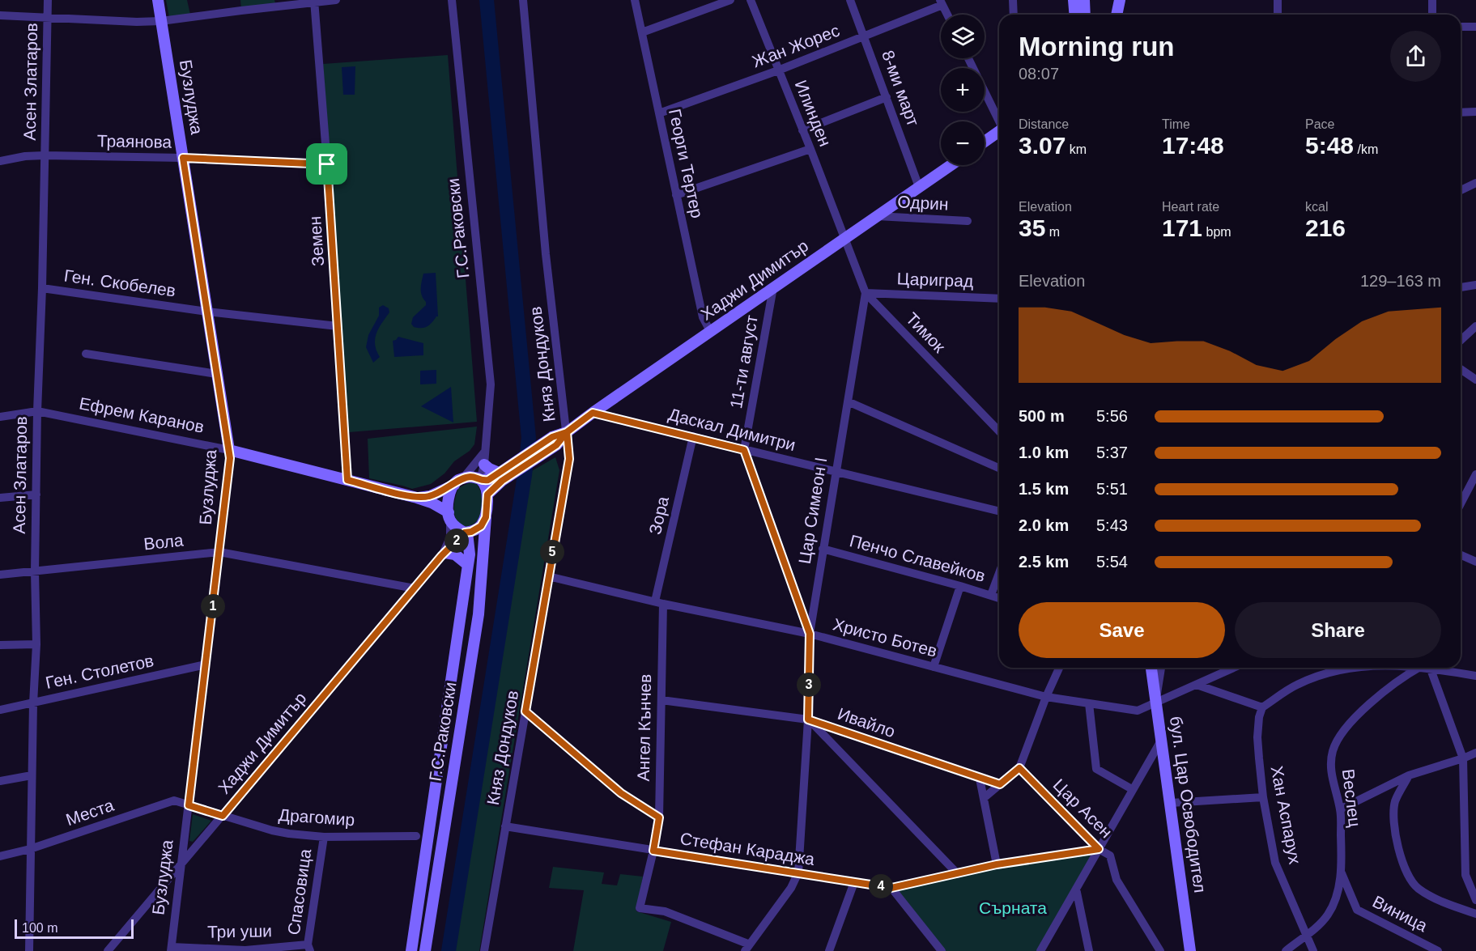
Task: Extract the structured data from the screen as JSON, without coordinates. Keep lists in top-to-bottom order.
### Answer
{
  "streets": {
    "street": [
      "Жан Жорес",
      "Асен Златаров",
      "8-ми март",
      "Бузлуджа",
      "Илинден",
      "Траянова",
      "Георги Тертер",
      "Одрин",
      "Г.С.Раковски",
      "Земен",
      "Хаджи Димитър",
      "Цариград",
      "Ген. Скобелев",
      "Тимок",
      "11-ти август",
      "Княз Дондуков",
      "Ефрем Каранов",
      "Даскал Димитри",
      "Цар Симеон I",
      "Зора",
      "Вола",
      "Пенчо Славейков",
      "Христо Ботев",
      "Ген. Столетов",
      "Ивайло",
      "Ангел Кънчев",
      "Веслец",
      "бул. Цар Освободител",
      "Цар Асен",
      "Места",
      "Хан Аспарух",
      "Драгомир",
      "Стефан Караджа",
      "Спасовица",
      "Виница",
      "Три уши"
    ]
  },
  "crossings": [
    ["Жан Жорес", "8-ми март"],
    ["Жан Жорес", "Илинден"],
    ["Жан Жорес", "Георги Тертер"],
    ["Асен Златаров", "Траянова"],
    ["Асен Златаров", "Ген. Скобелев"],
    ["Асен Златаров", "Ефрем Каранов"],
    ["Асен Златаров", "Вола"],
    ["Асен Златаров", "Ген. Столетов"],
    ["Асен Златаров", "Места"],
    ["8-ми март", "Хаджи Димитър"],
    ["Бузлуджа", "Траянова"],
    ["Бузлуджа", "Хаджи Димитър"],
    ["Бузлуджа", "Ген. Скобелев"],
    ["Бузлуджа", "Ефрем Каранов"],
    ["Бузлуджа", "Вола"],
    ["Бузлуджа", "Ген. Столетов"],
    ["Бузлуджа", "Места"],
    ["Бузлуджа", "Драгомир"],
    ["Бузлуджа", "Три уши"],
    ["Илинден", "Хаджи Димитър"],
    ["Илинден", "Тимок"],
    ["Траянова", "Земен"],
    ["Георги Тертер", "Хаджи Димитър"],
    ["Одрин", "Хаджи Димитър"],
    ["Г.С.Раковски", "Ефрем Каранов"],
    ["Земен", "Ген. Скобелев"],
    ["Земен", "Ефрем Каранов"],
    ["Хаджи Димитър", "Тимок"],
    ["Хаджи Димитър", "11-ти август"],
    ["Хаджи Димитър", "Княз Дондуков"],
    ["Хаджи Димитър", "Даскал Димитри"],
    ["Хаджи Димитър", "Вола"],
    ["Хаджи Димитър", "Драгомир"],
    ["Цариград", "Тимок"],
    ["Цариград", "Цар Симеон I"],
    ["Тимок", "Цар Симеон I"],
    ["11-ти август", "Даскал Димитри"],
    ["11-ти август", "Цар Симеон I"],
    ["11-ти август", "Христо Ботев"],
    ["Княз Дондуков", "Христо Ботев"],
    ["Княз Дондуков", "Стефан Караджа"],
    ["Даскал Димитри", "Цар Симеон I"],
    ["Даскал Димитри", "Зора"],
    ["Цар Симеон I", "Пенчо Славейков"],
    ["Цар Симеон I", "Христо Ботев"],
    ["Цар Симеон I", "Ивайло"],
    ["Цар Симеон I", "Ангел Кънчев"],
    ["Цар Симеон I", "Стефан Караджа"],
    ["Зора", "Христо Ботев"],
    ["Зора", "Ангел Кънчев"],
    ["Христо Ботев", "Ангел Кънчев"],
    ["Христо Ботев", "бул. Цар Освободител"],
    ["Ивайло", "Ангел Кънчев"],
    ["Ангел Кънчев", "Стефан Караджа"],
    ["Веслец", "Хан Аспарух"],
    ["Веслец", "Виница"],
    ["Цар Асен", "Стефан Караджа"],
    ["Места", "Драгомир"],
    ["Драгомир", "Спасовица"],
    ["Спасовица", "Три уши"]
  ],
  "parks": ["Сърната"],
  "scale_bar": "100 m",
  "page": {
    "map_buttons": ["+", "−"],
    "heading": ["Morning run", "08:07"],
    "stats": [
      ["Distance", "3.07 km"],
      ["Time", "17:48"],
      ["Pace", "5:48 /km"],
      ["Elevation", "35 m"],
      ["Heart rate", "171 bpm"],
      ["kcal", "216"]
    ],
    "chart": ["Elevation", "129–163 m"],
    "list": [
      {
        "name": "500 m",
        "note": "5:56"
      },
      {
        "name": "1.0 km",
        "note": "5:37"
      },
      {
        "name": "1.5 km",
        "note": "5:51"
      },
      {
        "name": "2.0 km",
        "note": "5:43"
      },
      {
        "name": "2.5 km",
        "note": "5:54"
      }
    ],
    "pins": [
      "2",
      "5",
      "1",
      "3",
      "4"
    ],
    "buttons": ["Save", "Share"],
    "scale": "100 m"
  }
}
